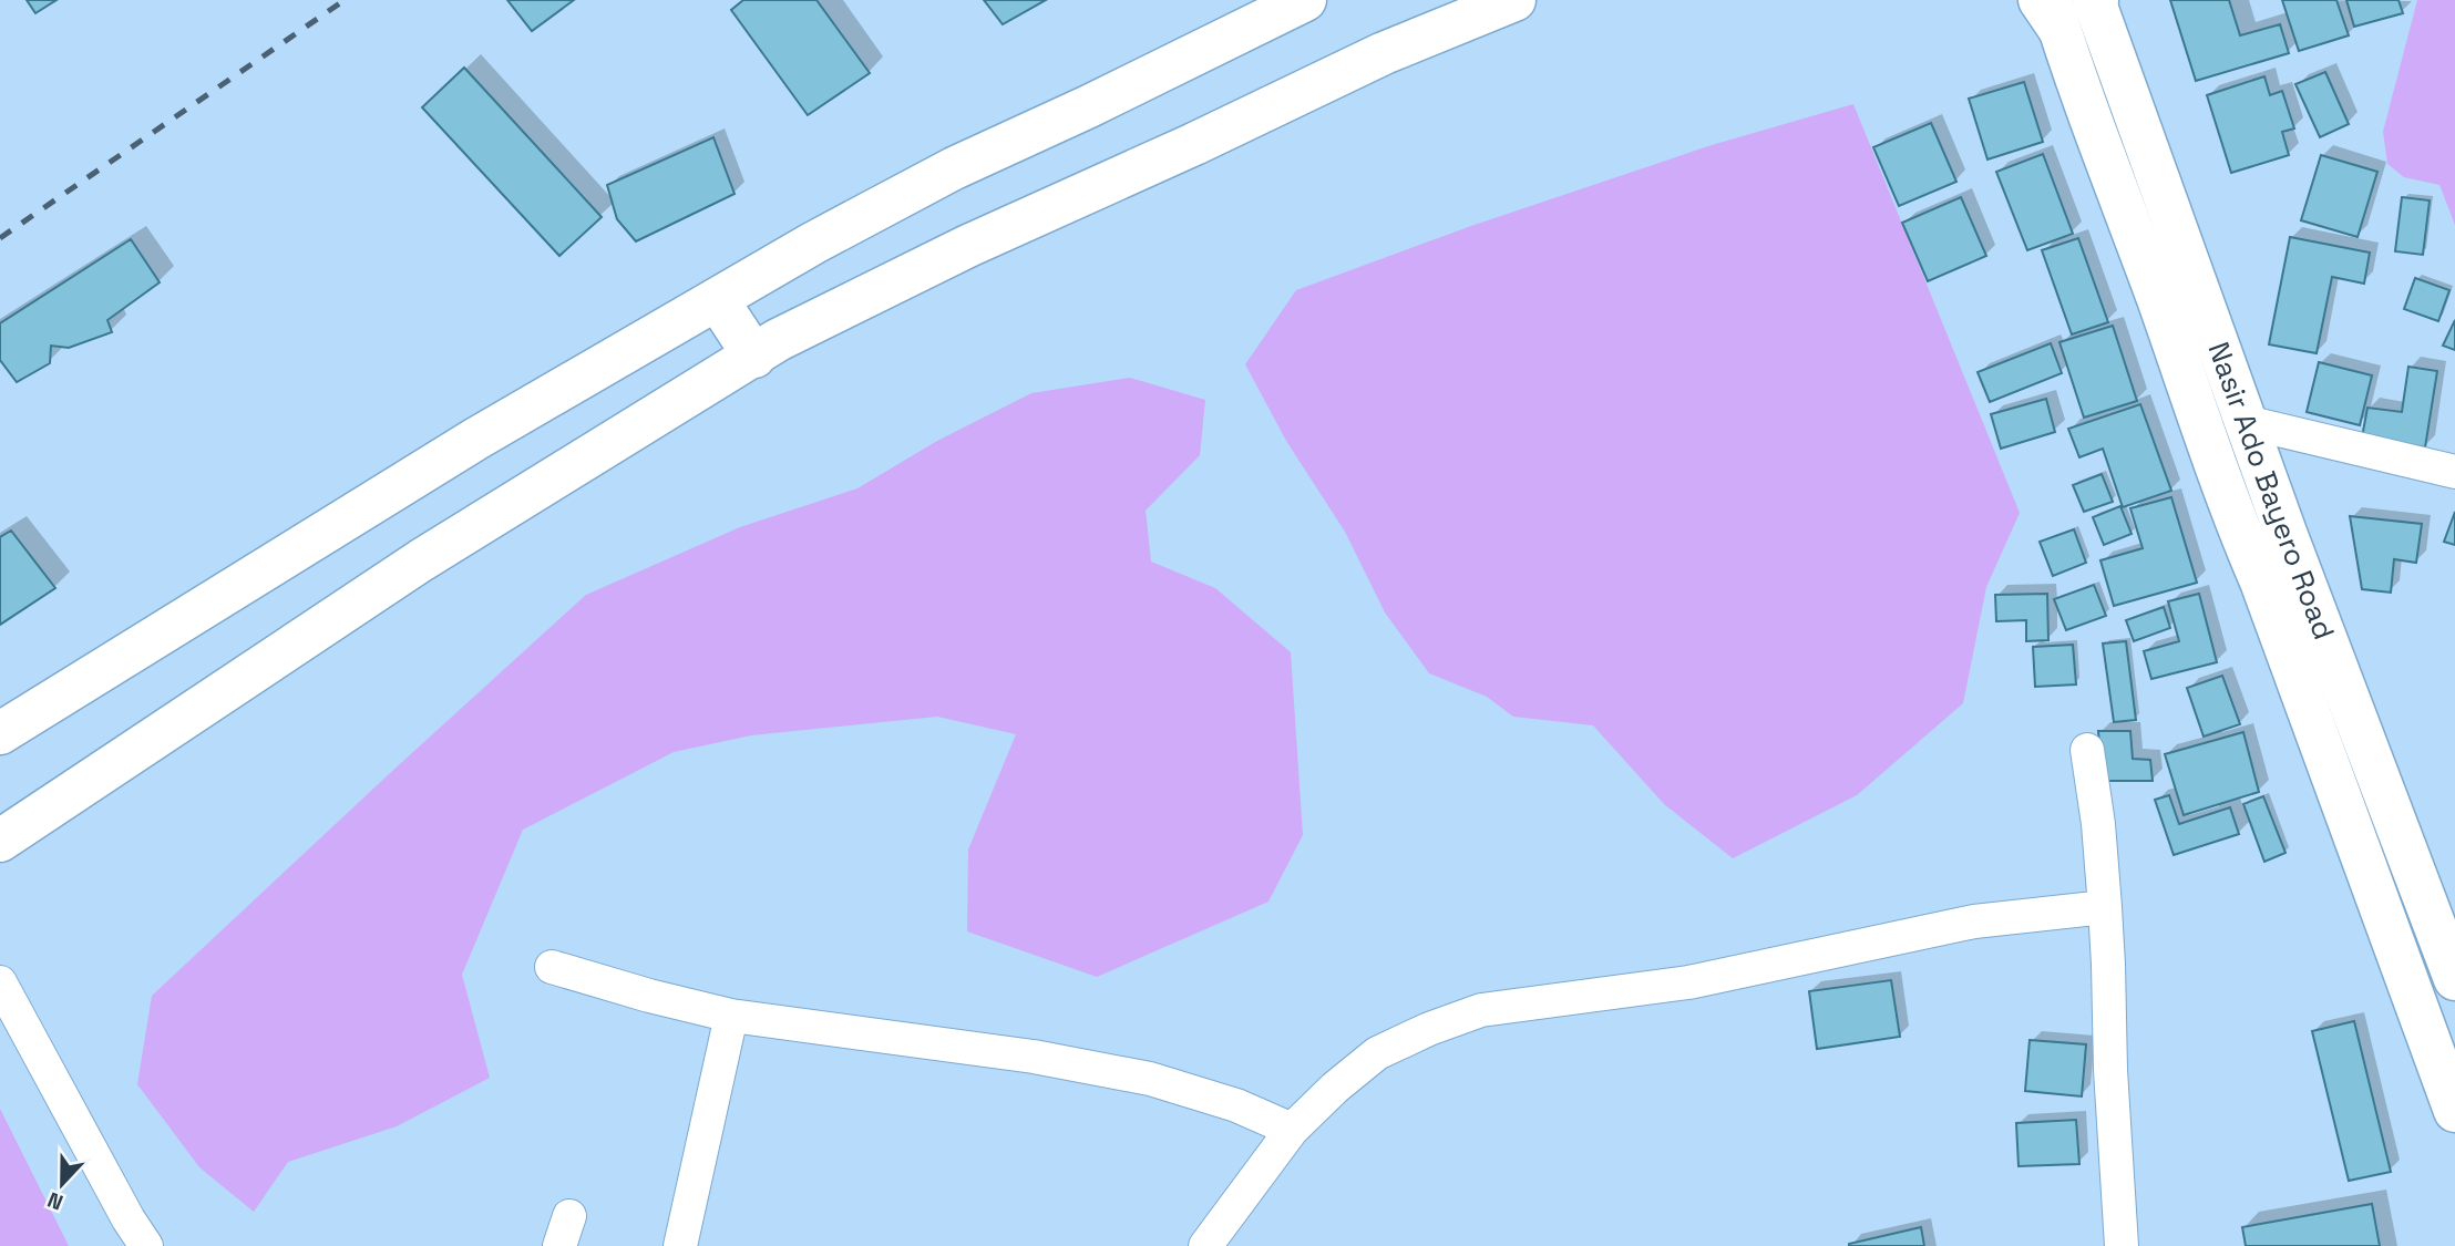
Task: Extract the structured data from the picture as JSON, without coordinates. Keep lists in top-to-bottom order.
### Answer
{
  "streets": {
    "main road": ["Nasir Ado Bayero Road"]
  },
  "north": "bottom"
}
